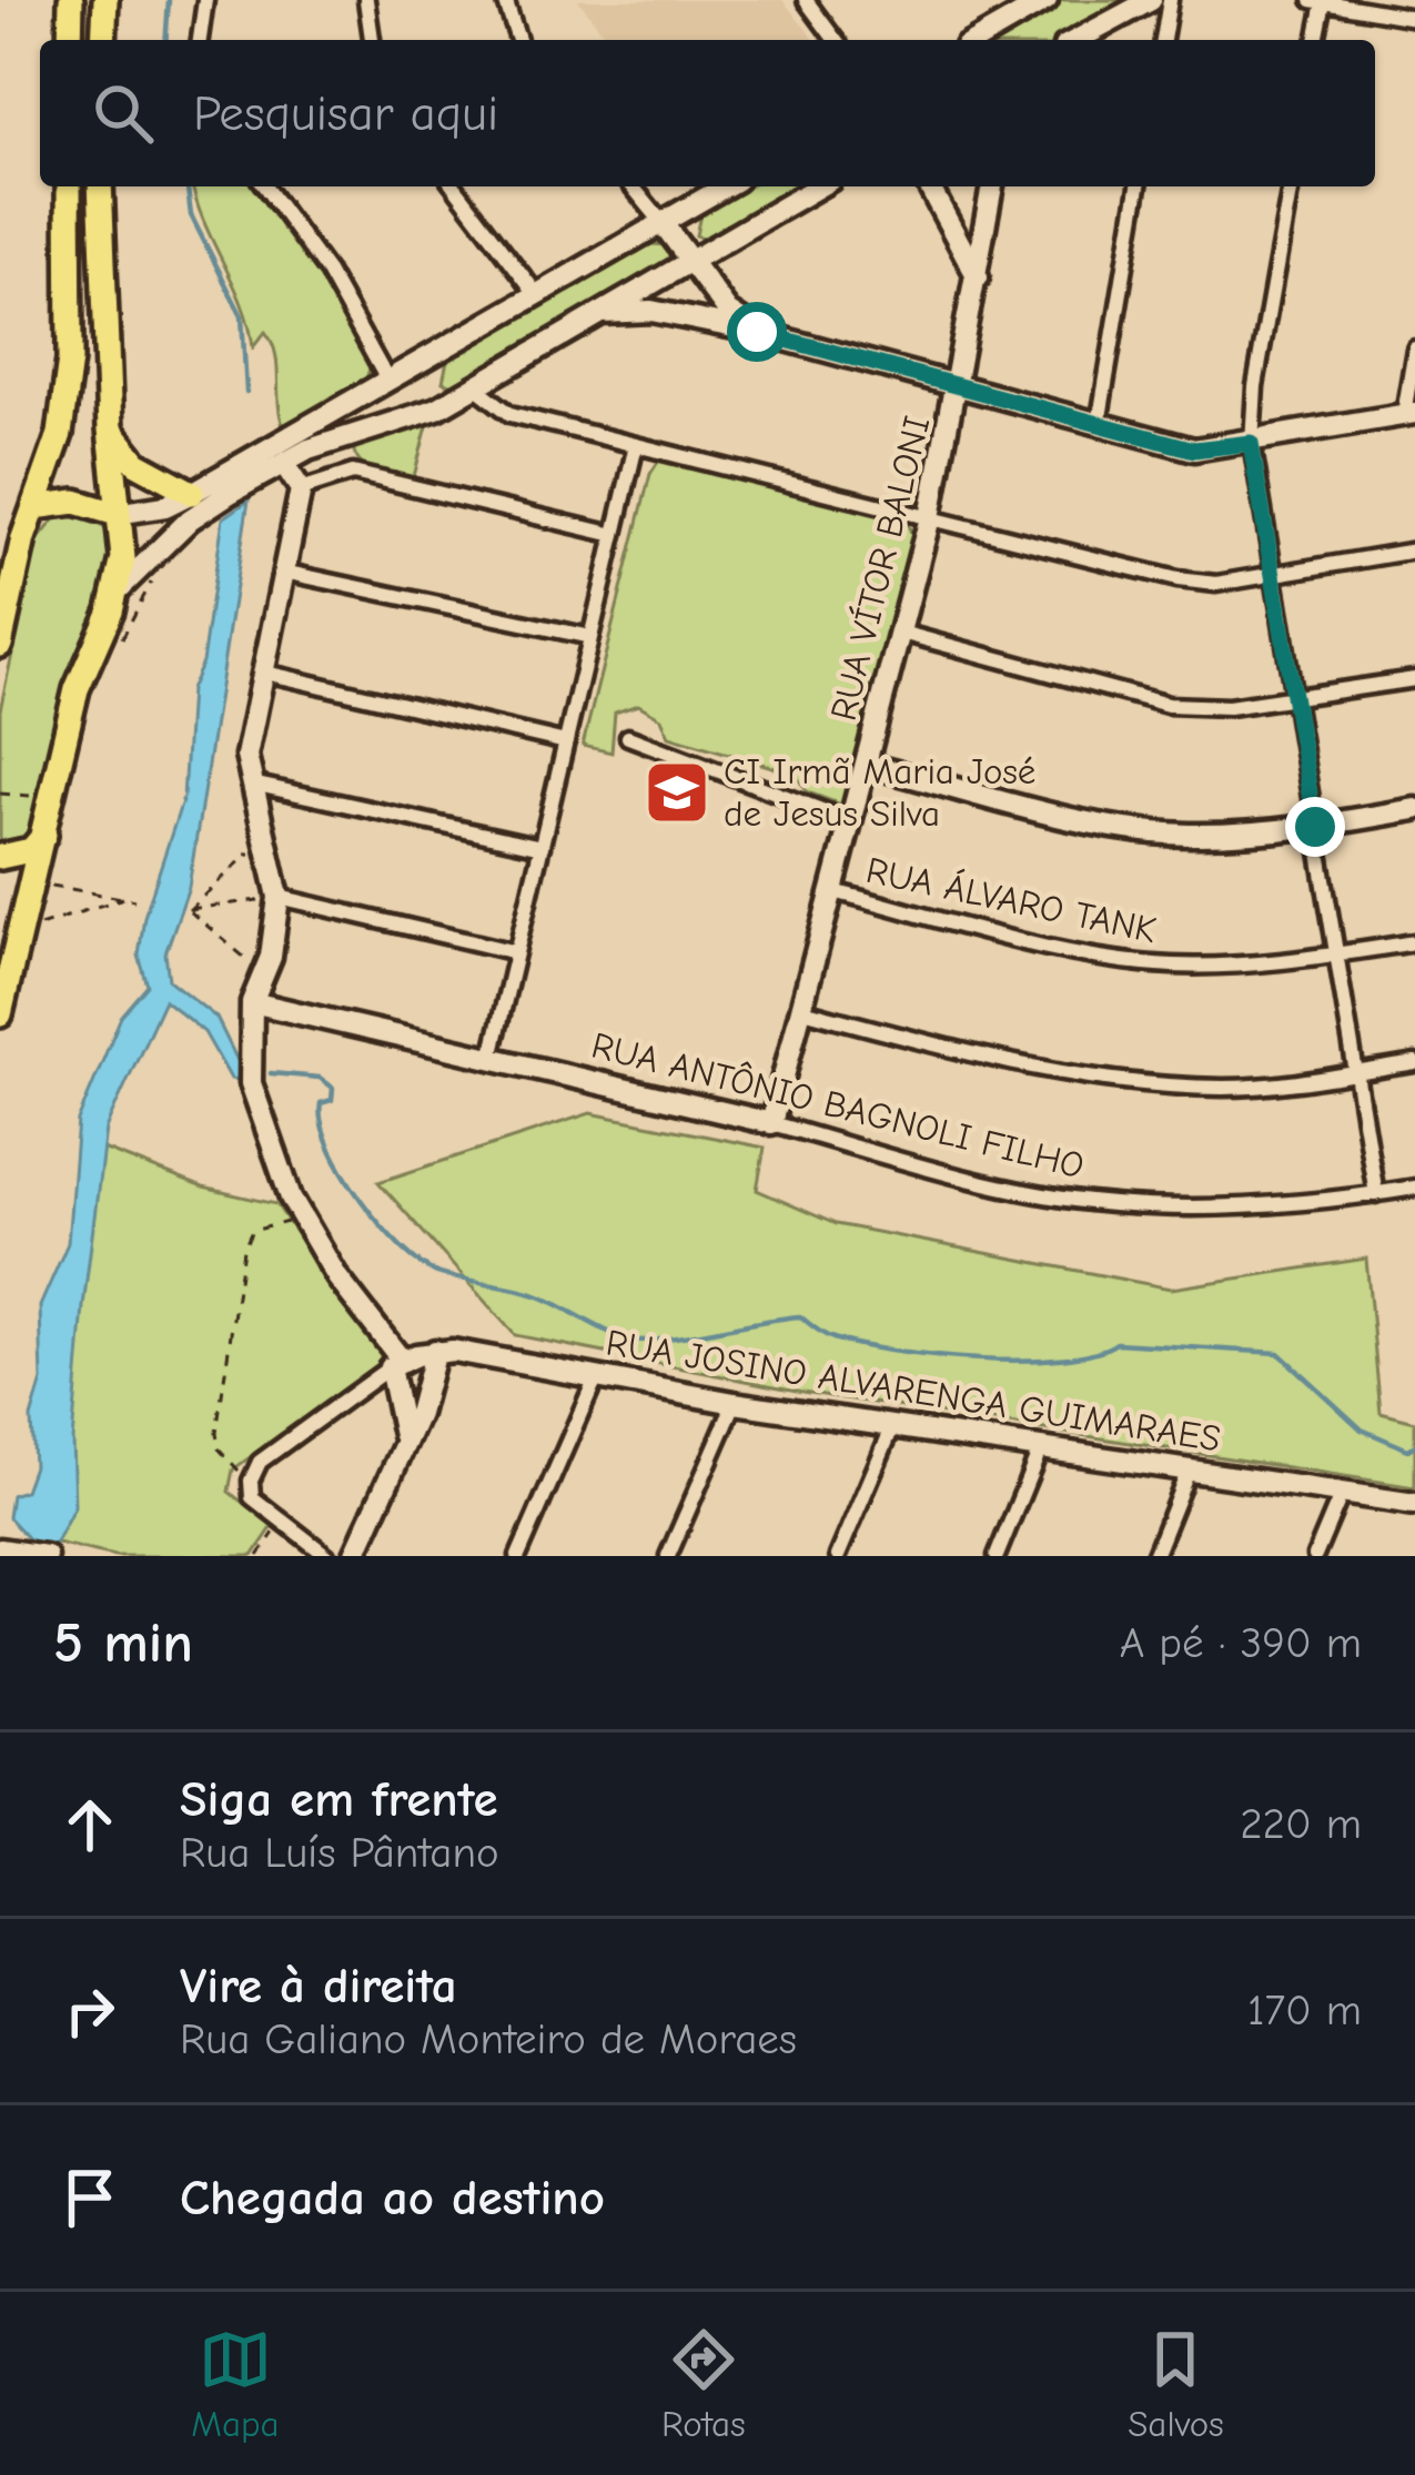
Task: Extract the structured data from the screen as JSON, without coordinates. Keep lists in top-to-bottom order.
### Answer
{
  "streets": {
    "street": [
      "RUA VÍTOR BALONI",
      "RUA ÁLVARO TANK",
      "RUA ANTÔNIO BAGNOLI FILHO",
      "RUA JOSINO ALVARENGA GUIMARAES"
    ]
  },
  "crossings": [
    ["RUA VÍTOR BALONI", "RUA ÁLVARO TANK"],
    ["RUA VÍTOR BALONI", "RUA ANTÔNIO BAGNOLI FILHO"]
  ],
  "places": {
    "school or university": ["CI Irmã Maria José de Jesus Silva"]
  },
  "page": {
    "search": "Pesquisar aqui",
    "heading": ["5 min", "A pé · 390 m"],
    "list": [
      ["Siga em frente", "Rua Luís Pântano", "220 m"],
      ["Vire à direita", "Rua Galiano Monteiro de Moraes", "170 m"],
      "Chegada ao destino"
    ],
    "nav": ["Mapa", "Rotas", "Salvos"]
  }
}
